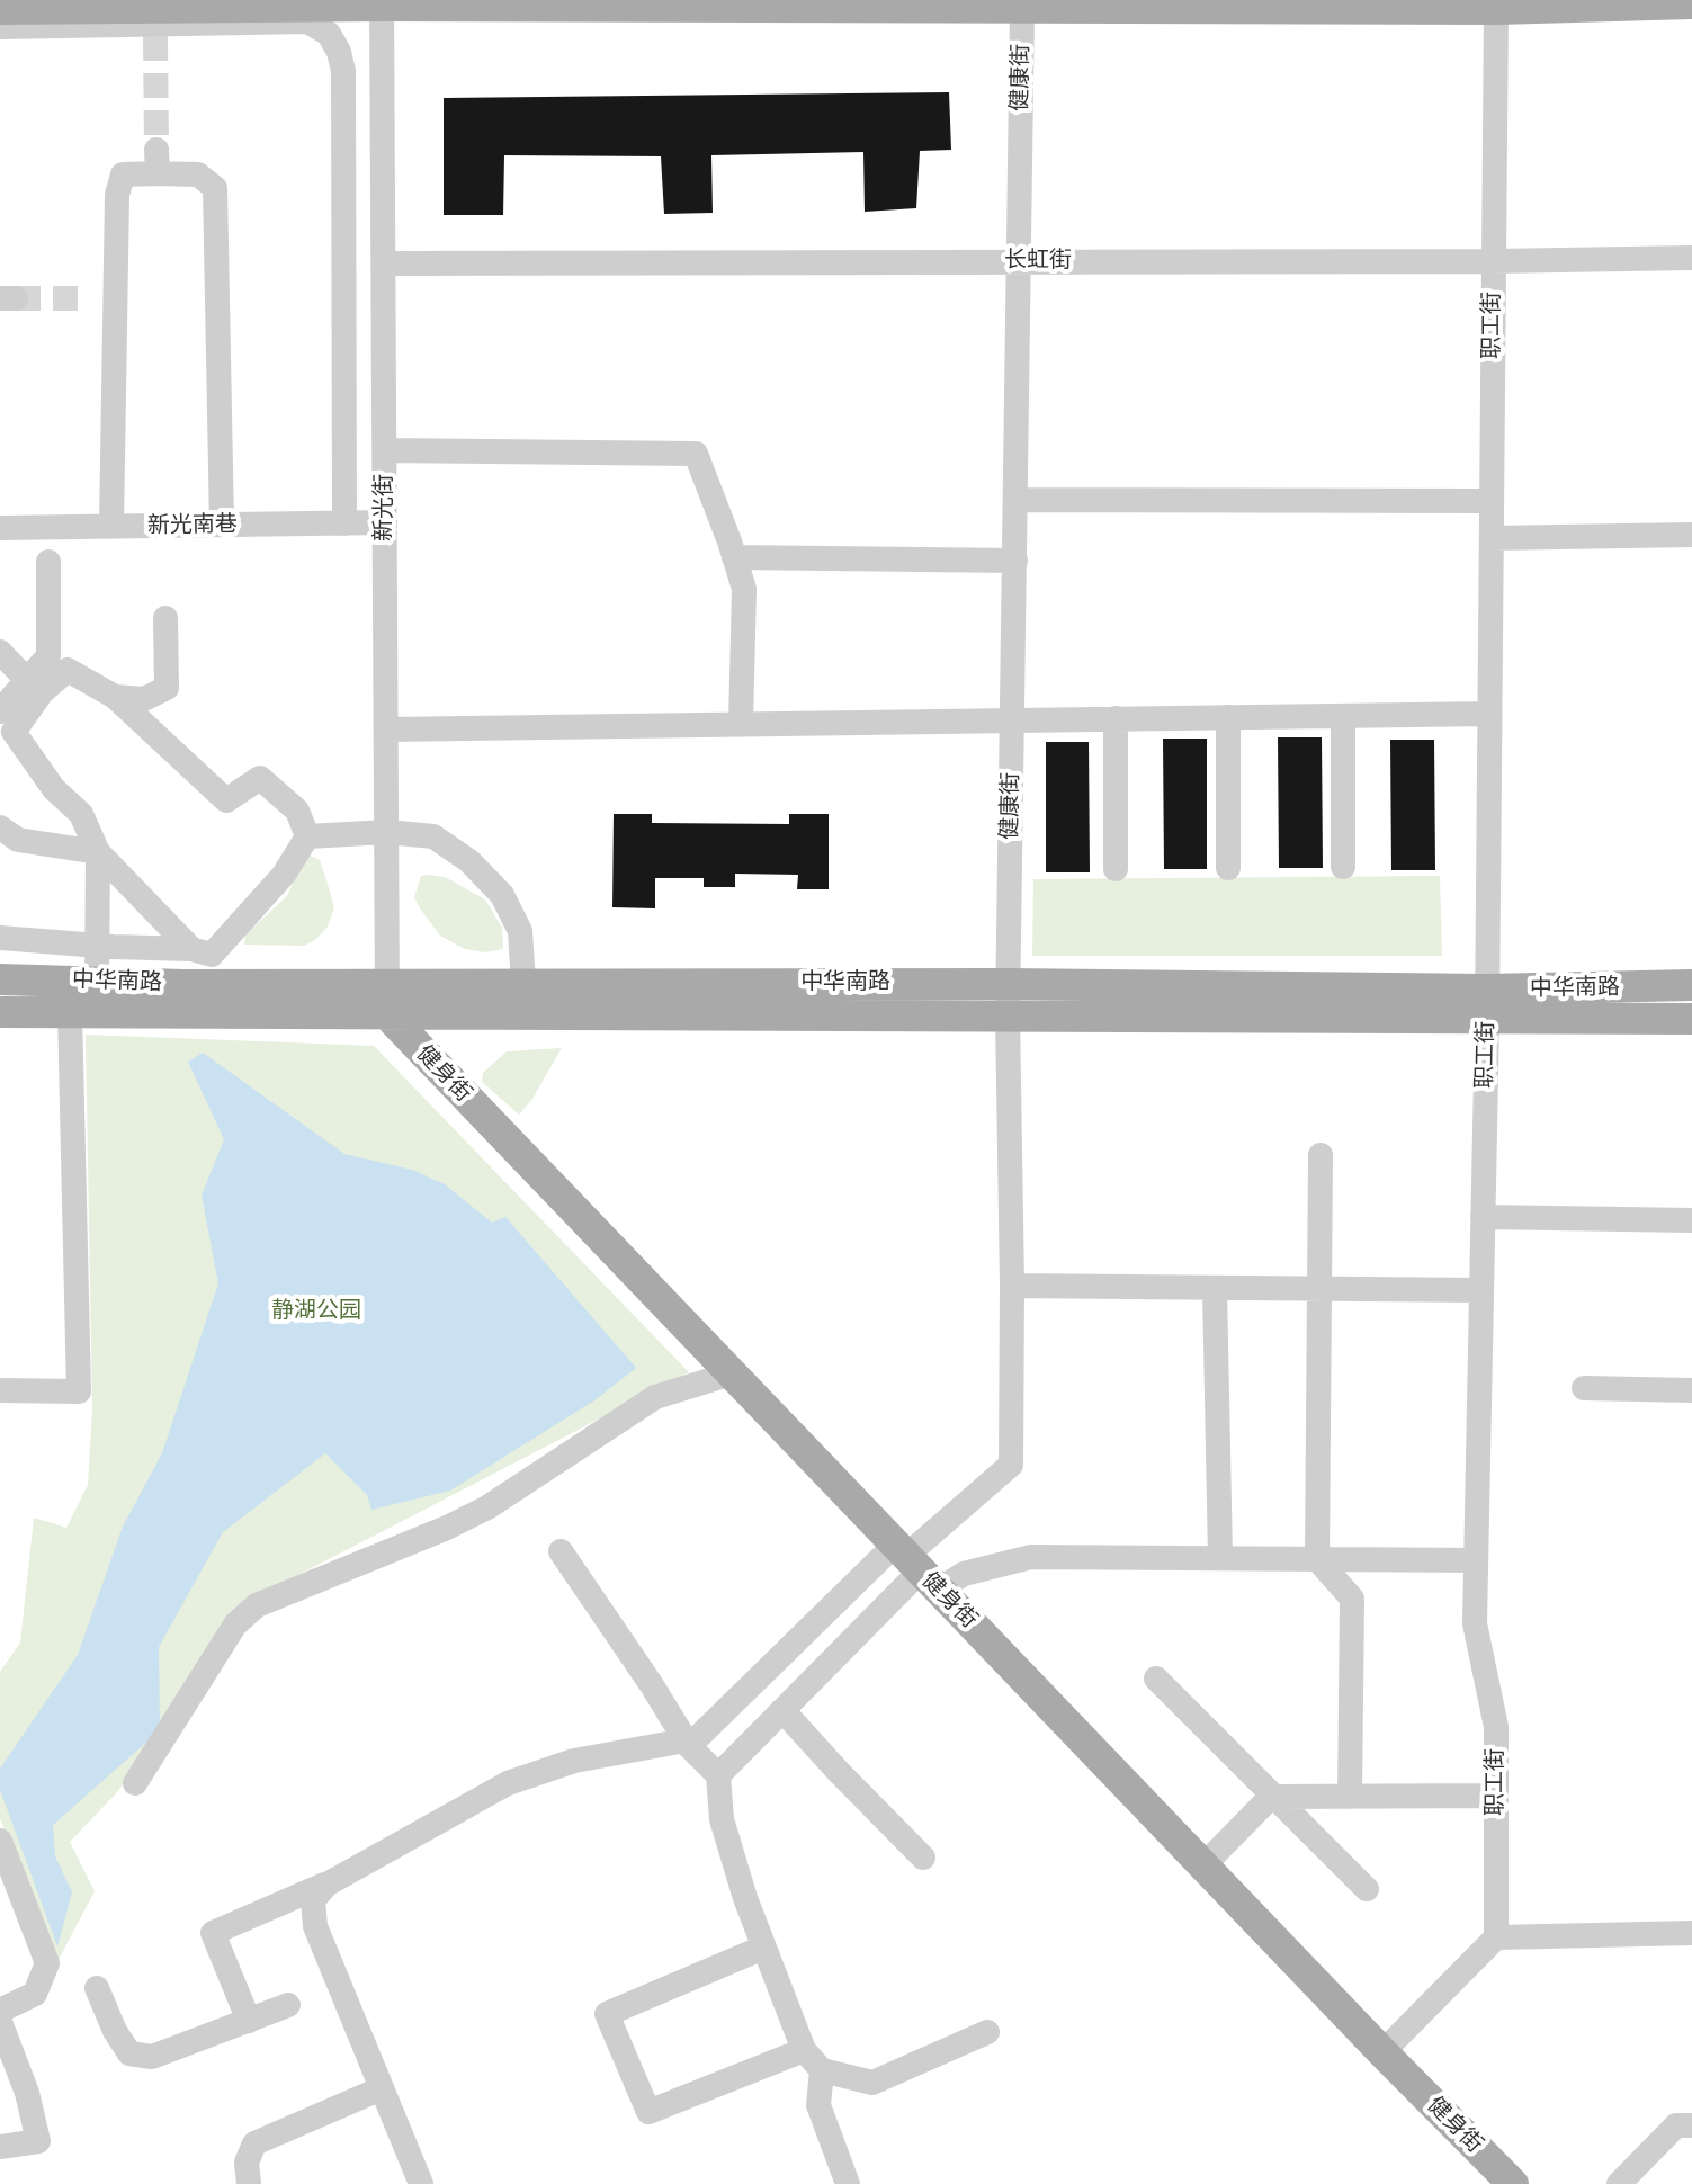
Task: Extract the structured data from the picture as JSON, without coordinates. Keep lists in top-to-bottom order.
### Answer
{
  "streets": {
    "main road": ["中华南路", "健身街"],
    "street": [
      "健康街",
      "长虹街",
      "职工街",
      "新光街",
      "新光南巷"
    ]
  },
  "crossings": [
    ["健康街", "长虹街"],
    ["健康街", "中华南路"],
    ["健康街", "健身街"],
    ["长虹街", "职工街"],
    ["长虹街", "新光街"],
    ["职工街", "中华南路"],
    ["新光街", "新光南巷"],
    ["新光街", "中华南路"],
    ["新光街", "健身街"],
    ["中华南路", "健身街"]
  ],
  "parks": ["静湖公园"]
}
